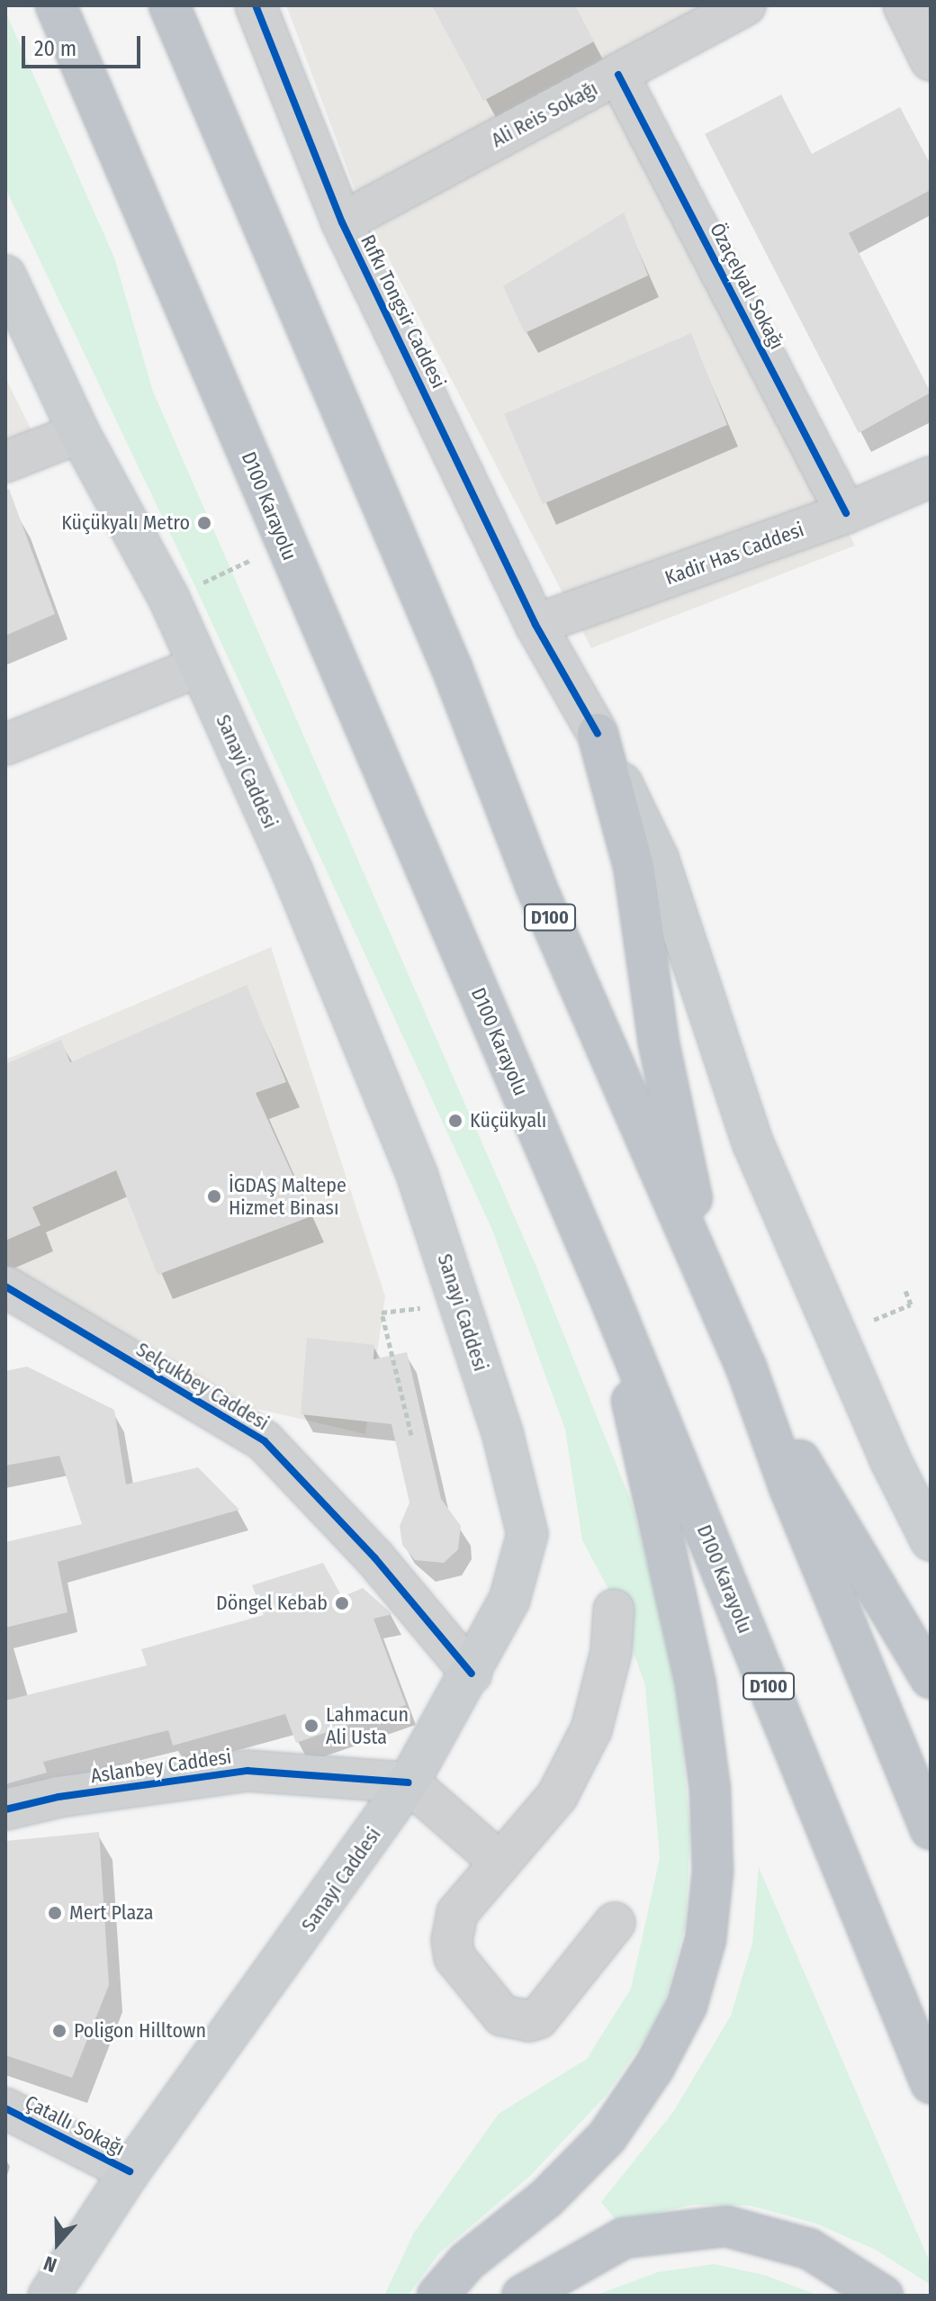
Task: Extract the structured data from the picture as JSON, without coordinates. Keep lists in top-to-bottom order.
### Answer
{
  "streets": {
    "highway": ["D100 Karayolu", "D100"],
    "main road": ["Sanayi Caddesi"],
    "street": [
      "Ali Reis Sokağı",
      "Özaçelyalı Sokağı",
      "Rıfkı Tongsir Caddesi",
      "Kadir Has Caddesi",
      "Selçukbey Caddesi",
      "Aslanbey Caddesi",
      "Çatallı Sokağı"
    ]
  },
  "crossings": [
    ["Ali Reis Sokağı", "Özaçelyalı Sokağı"],
    ["Ali Reis Sokağı", "Rıfkı Tongsir Caddesi"],
    ["Özaçelyalı Sokağı", "Kadir Has Caddesi"],
    ["Rıfkı Tongsir Caddesi", "Kadir Has Caddesi"],
    ["Sanayi Caddesi", "Selçukbey Caddesi"],
    ["Sanayi Caddesi", "Aslanbey Caddesi"],
    ["Sanayi Caddesi", "Çatallı Sokağı"]
  ],
  "places": [
    "Küçükyalı Metro",
    "Küçükyalı",
    "İGDAŞ Maltepe Hizmet Binası",
    "Döngel Kebab",
    "Lahmacun Ali Usta",
    "Mert Plaza",
    "Poligon Hilltown"
  ],
  "scale_bar": "20 m",
  "north": "bottom"
}
